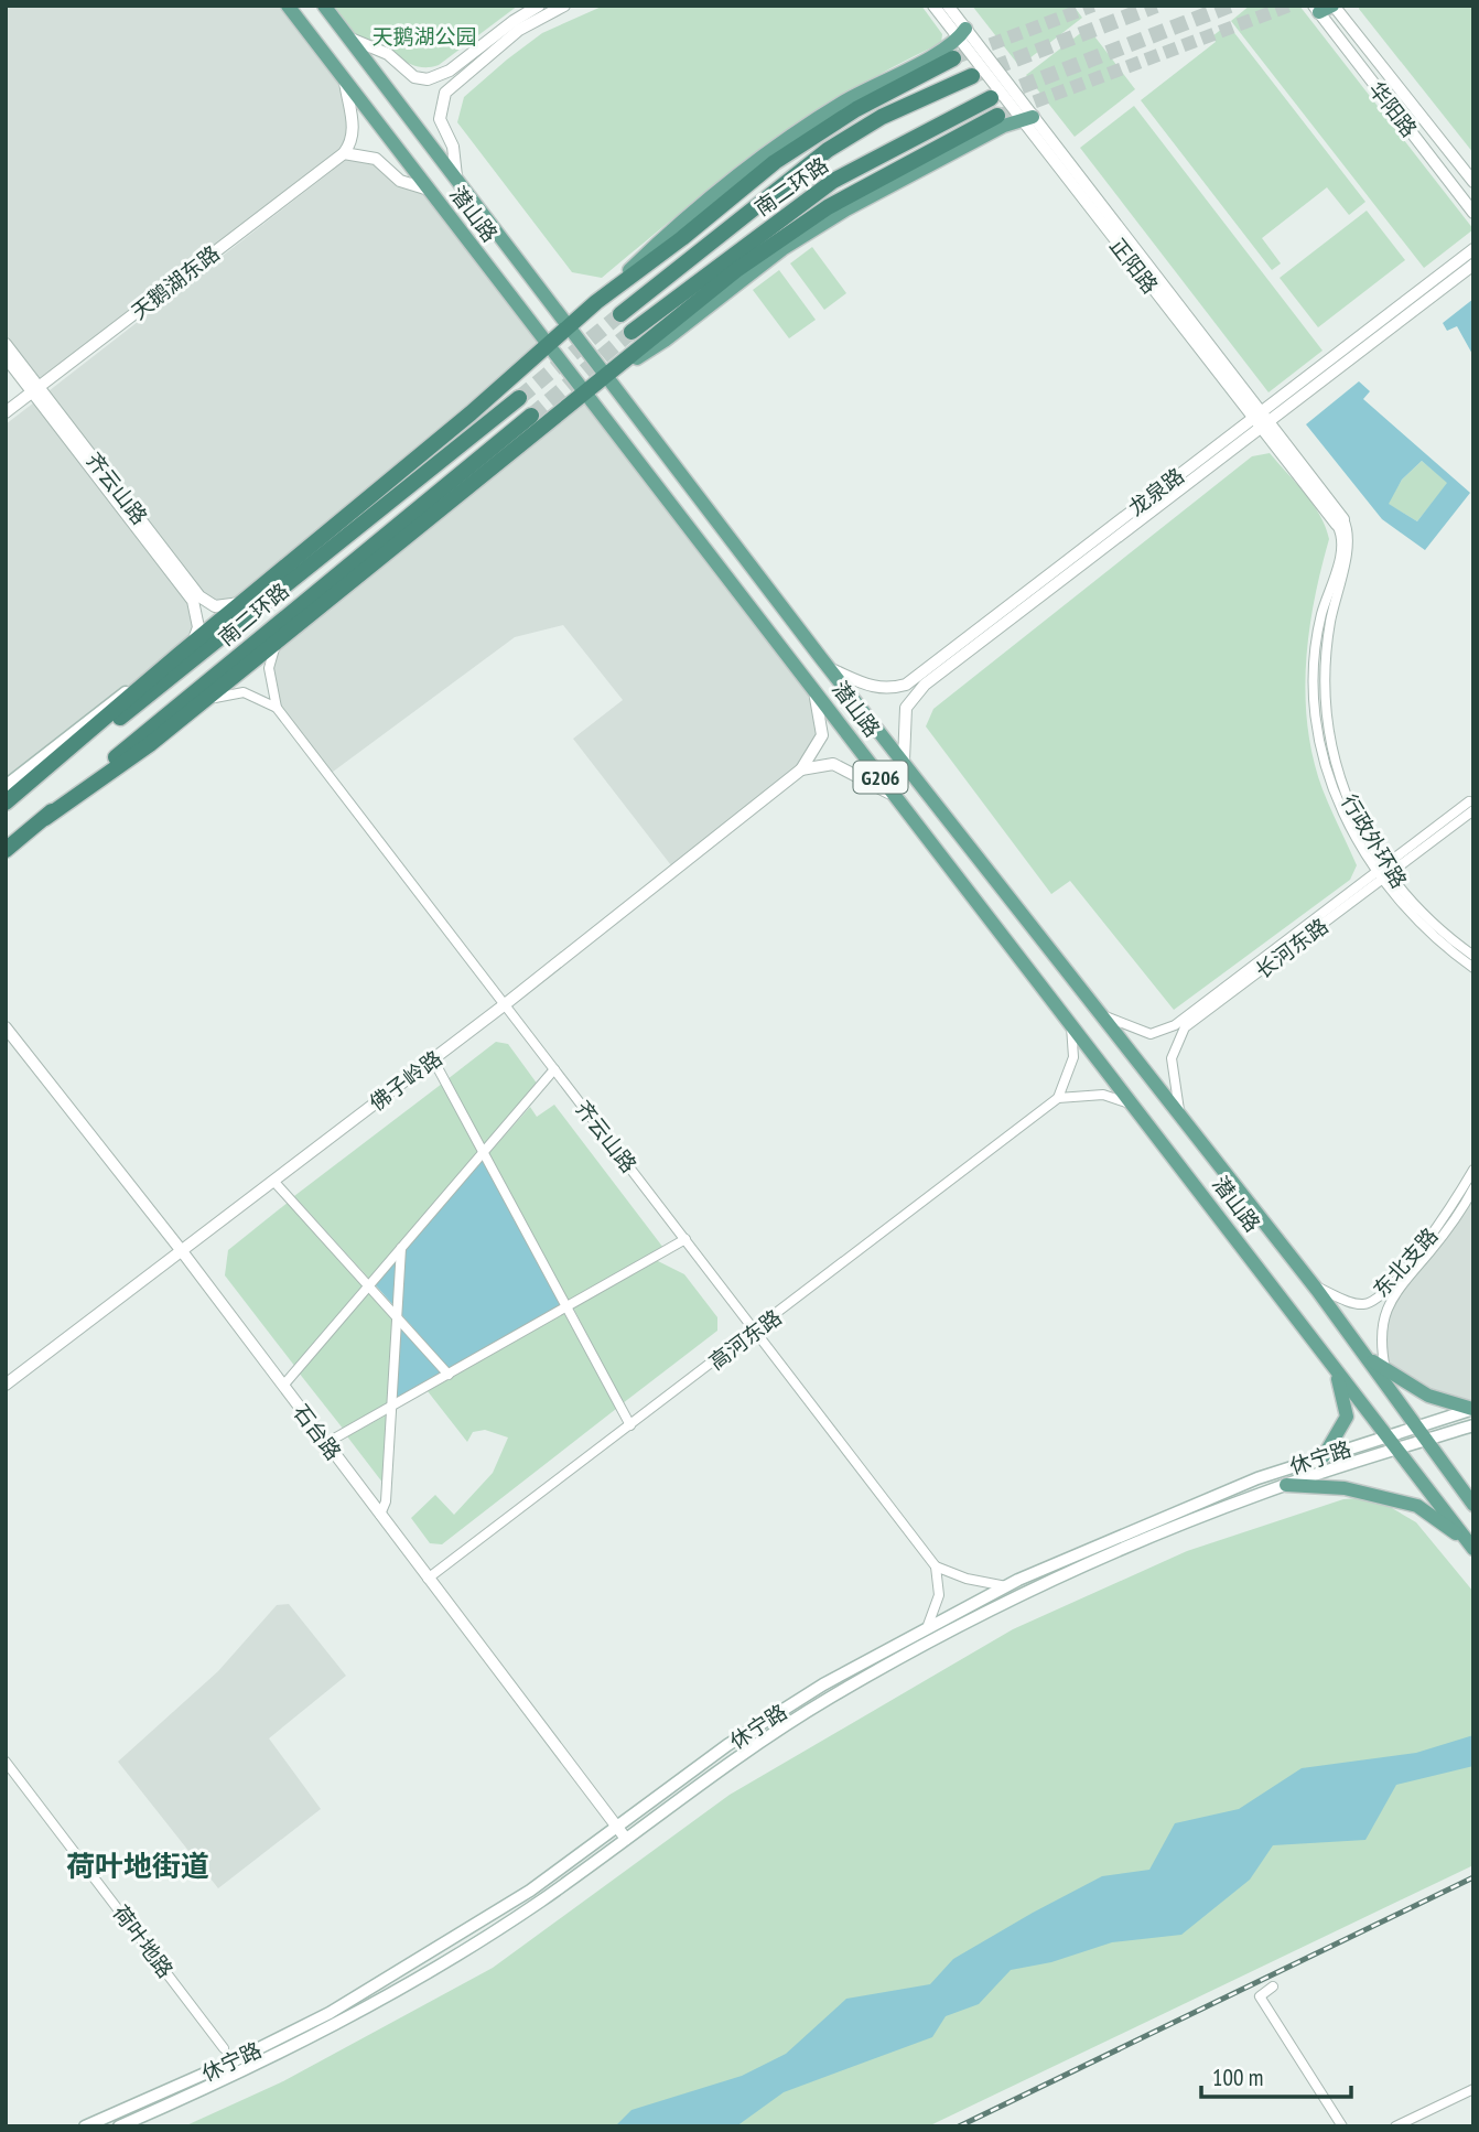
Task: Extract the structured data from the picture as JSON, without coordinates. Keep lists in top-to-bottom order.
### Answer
{
  "streets": {
    "highway": ["南二环路"],
    "main road": ["潜山路", "G206", "休宁路"],
    "street": [
      "华阳路",
      "正阳路",
      "天鹅湖东路",
      "齐云山路",
      "龙泉路",
      "行政外环路",
      "长河东路",
      "佛子岭路",
      "东北支路",
      "高河东路",
      "石台路",
      "荷叶地路"
    ]
  },
  "crossings": [
    ["潜山路", "龙泉路"],
    ["潜山路", "长河东路"],
    ["潜山路", "东北支路"],
    ["潜山路", "休宁路"],
    ["正阳路", "龙泉路"],
    ["正阳路", "行政外环路"],
    ["天鹅湖东路", "齐云山路"],
    ["齐云山路", "佛子岭路"],
    ["齐云山路", "高河东路"],
    ["行政外环路", "长河东路"],
    ["佛子岭路", "石台路"],
    ["高河东路", "石台路"],
    ["石台路", "休宁路"]
  ],
  "districts": ["荷叶地街道"],
  "parks": ["天鹅湖公园"],
  "scale_bar": "100 m"
}
